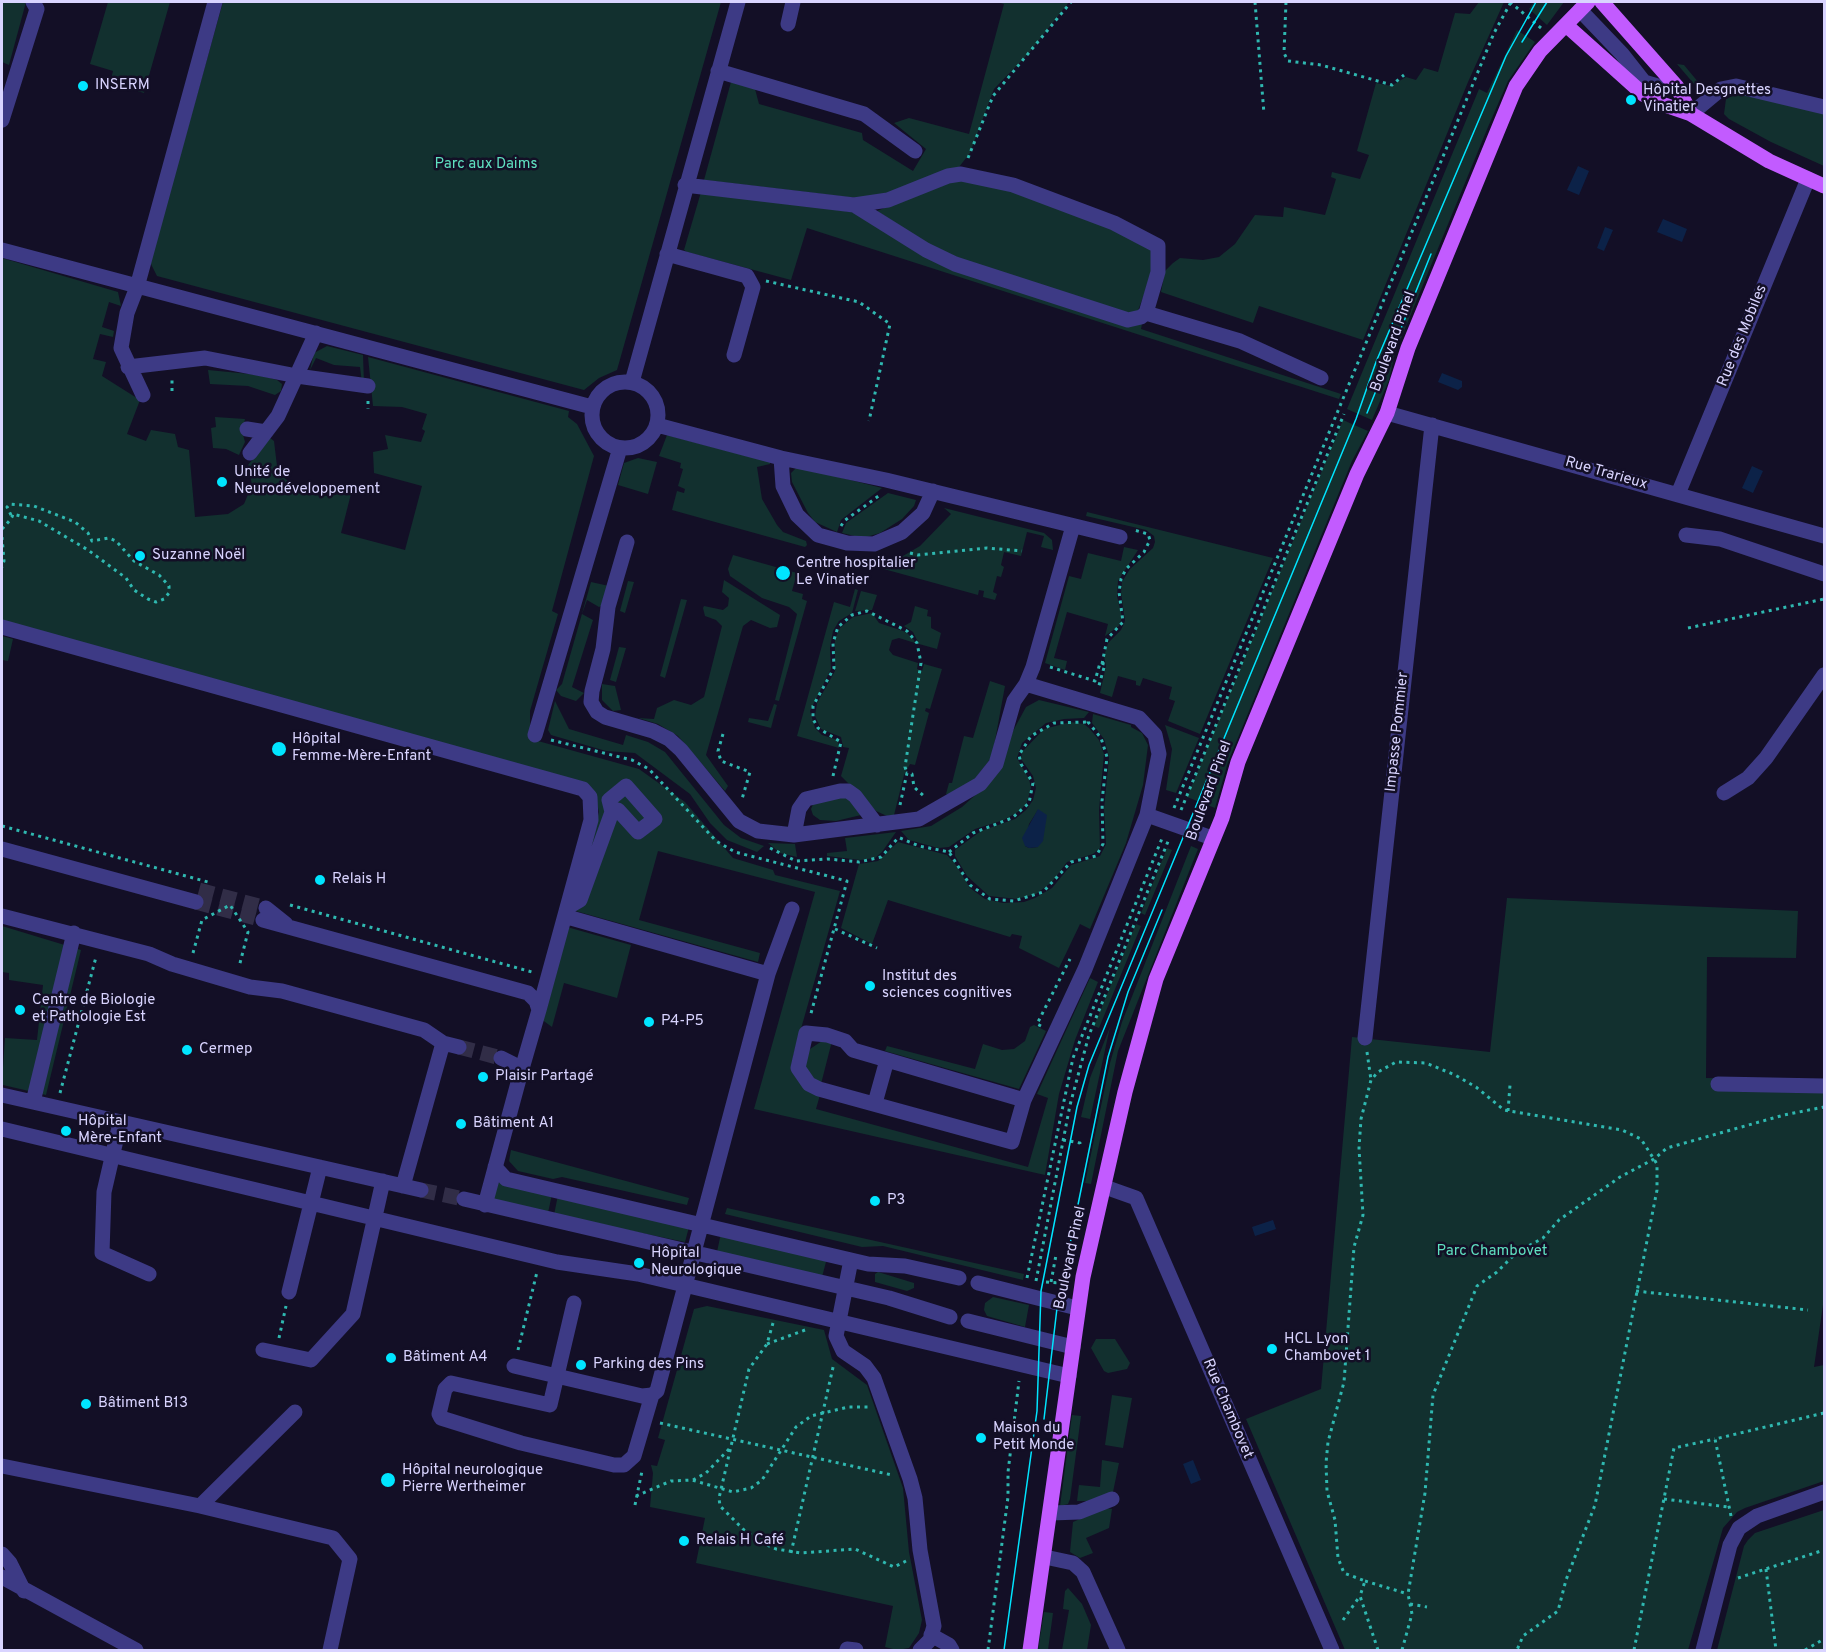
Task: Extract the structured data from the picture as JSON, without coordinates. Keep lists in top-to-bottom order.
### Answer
{
  "streets": {
    "main road": ["Boulevard Pinel"],
    "street": [
      "Rue des Mobiles",
      "Rue Trarieux",
      "Impasse Pommier",
      "Rue Chambovet"
    ]
  },
  "crossings": [
    ["Rue des Mobiles", "Rue Trarieux"],
    ["Boulevard Pinel", "Rue Trarieux"],
    ["Boulevard Pinel", "Rue Chambovet"],
    ["Rue Trarieux", "Impasse Pommier"]
  ],
  "parks": ["Parc aux Daims", "Parc Chambovet"],
  "places": [
    "INSERM",
    "Hôpital Desgnettes Vinatier",
    "Unité de Neurodéveloppement",
    "Suzanne Noël",
    "Centre hospitalier Le Vinatier",
    "Hôpital Femme-Mère-Enfant",
    "Relais H",
    "Institut des sciences cognitives",
    "Centre de Biologie et Pathologie Est",
    "P4-P5",
    "Cermep",
    "Plaisir Partagé",
    "Bâtiment A1",
    "Hôpital Mère-Enfant",
    "P3",
    "Hôpital Neurologique",
    "HCL Lyon Chambovet 1",
    "Bâtiment A4",
    "Parking des Pins",
    "Bâtiment B13",
    "Maison du Petit Monde",
    "Hôpital neurologique Pierre Wertheimer",
    "Relais H Café"
  ]
}
